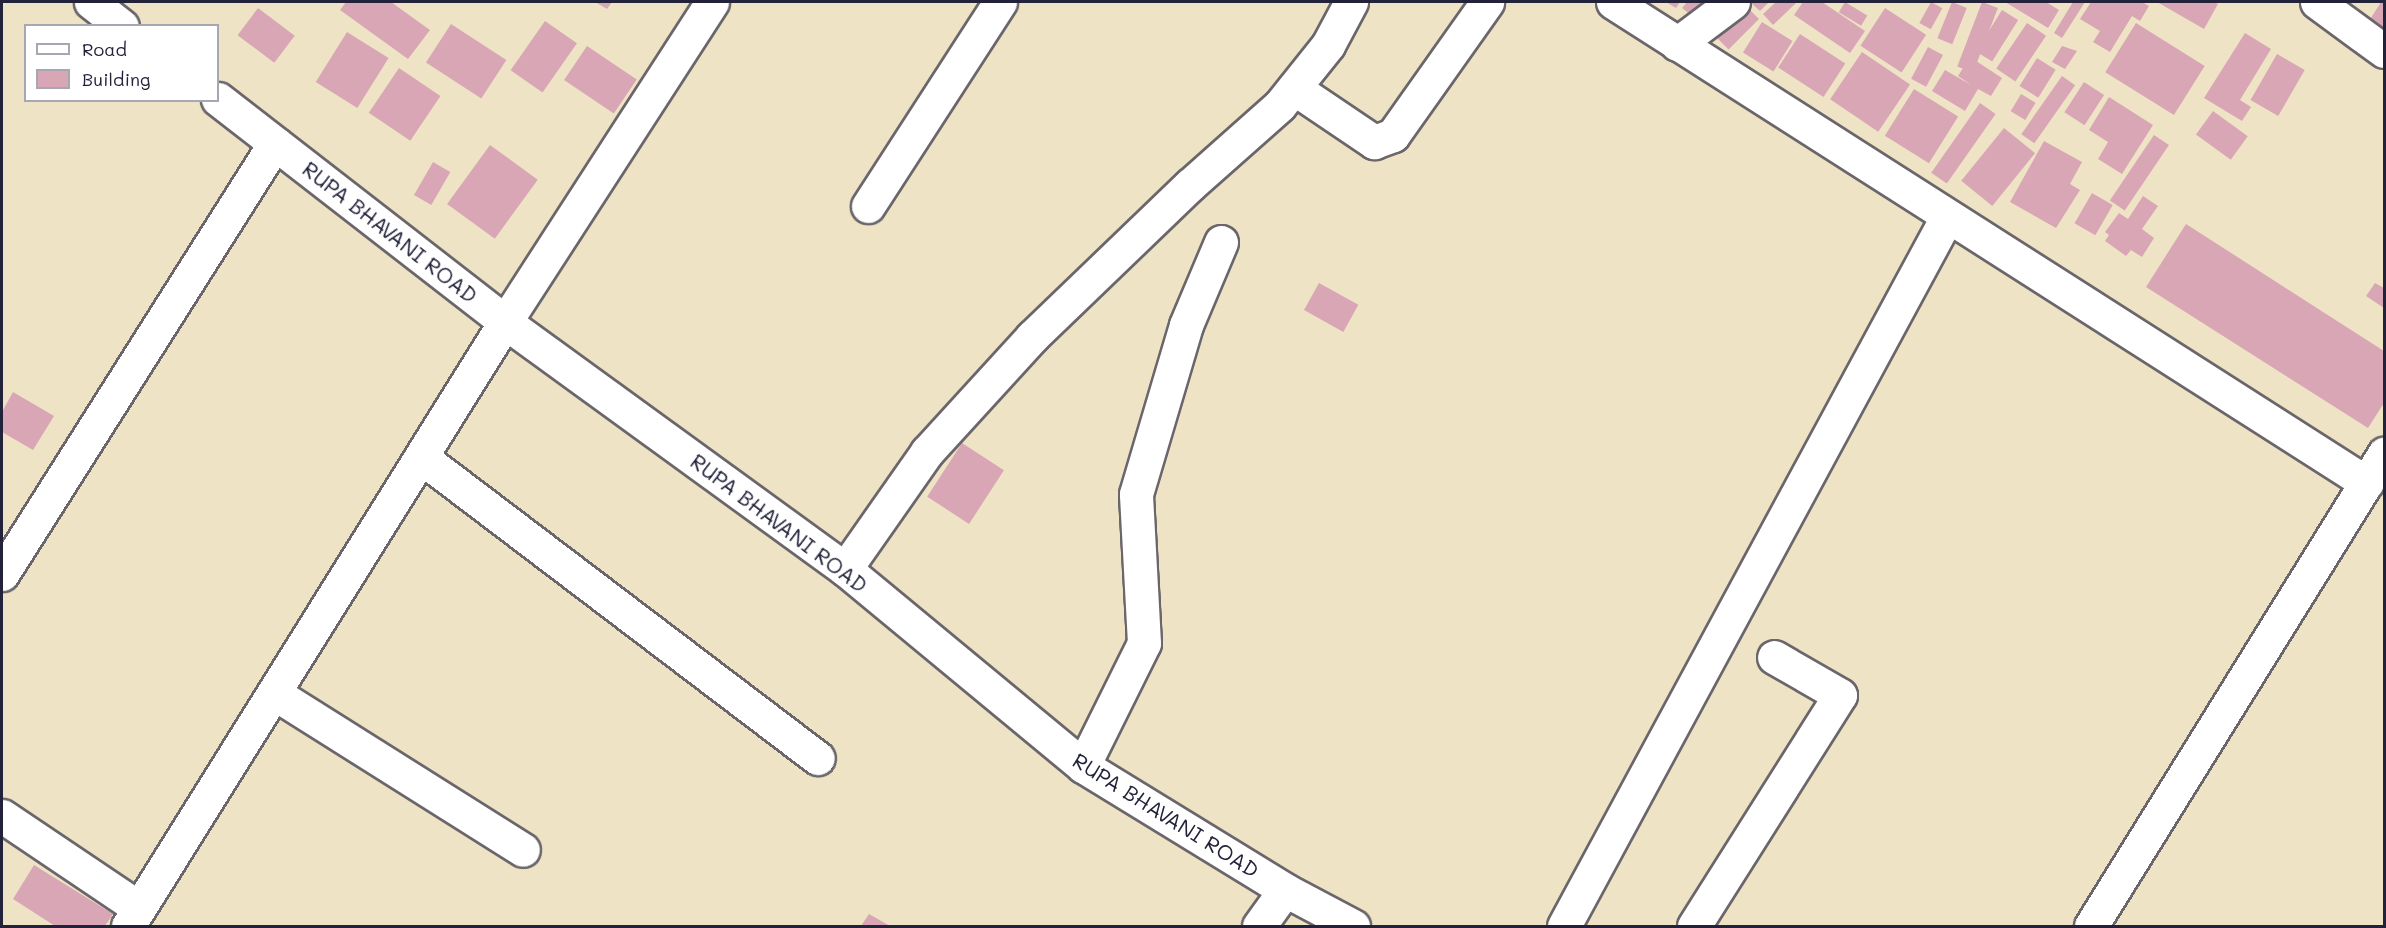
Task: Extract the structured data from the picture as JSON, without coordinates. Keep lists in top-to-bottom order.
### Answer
{
  "streets": {
    "street": ["RUPA BHAVANI ROAD"]
  },
  "legend": ["Road", "Building"]
}
